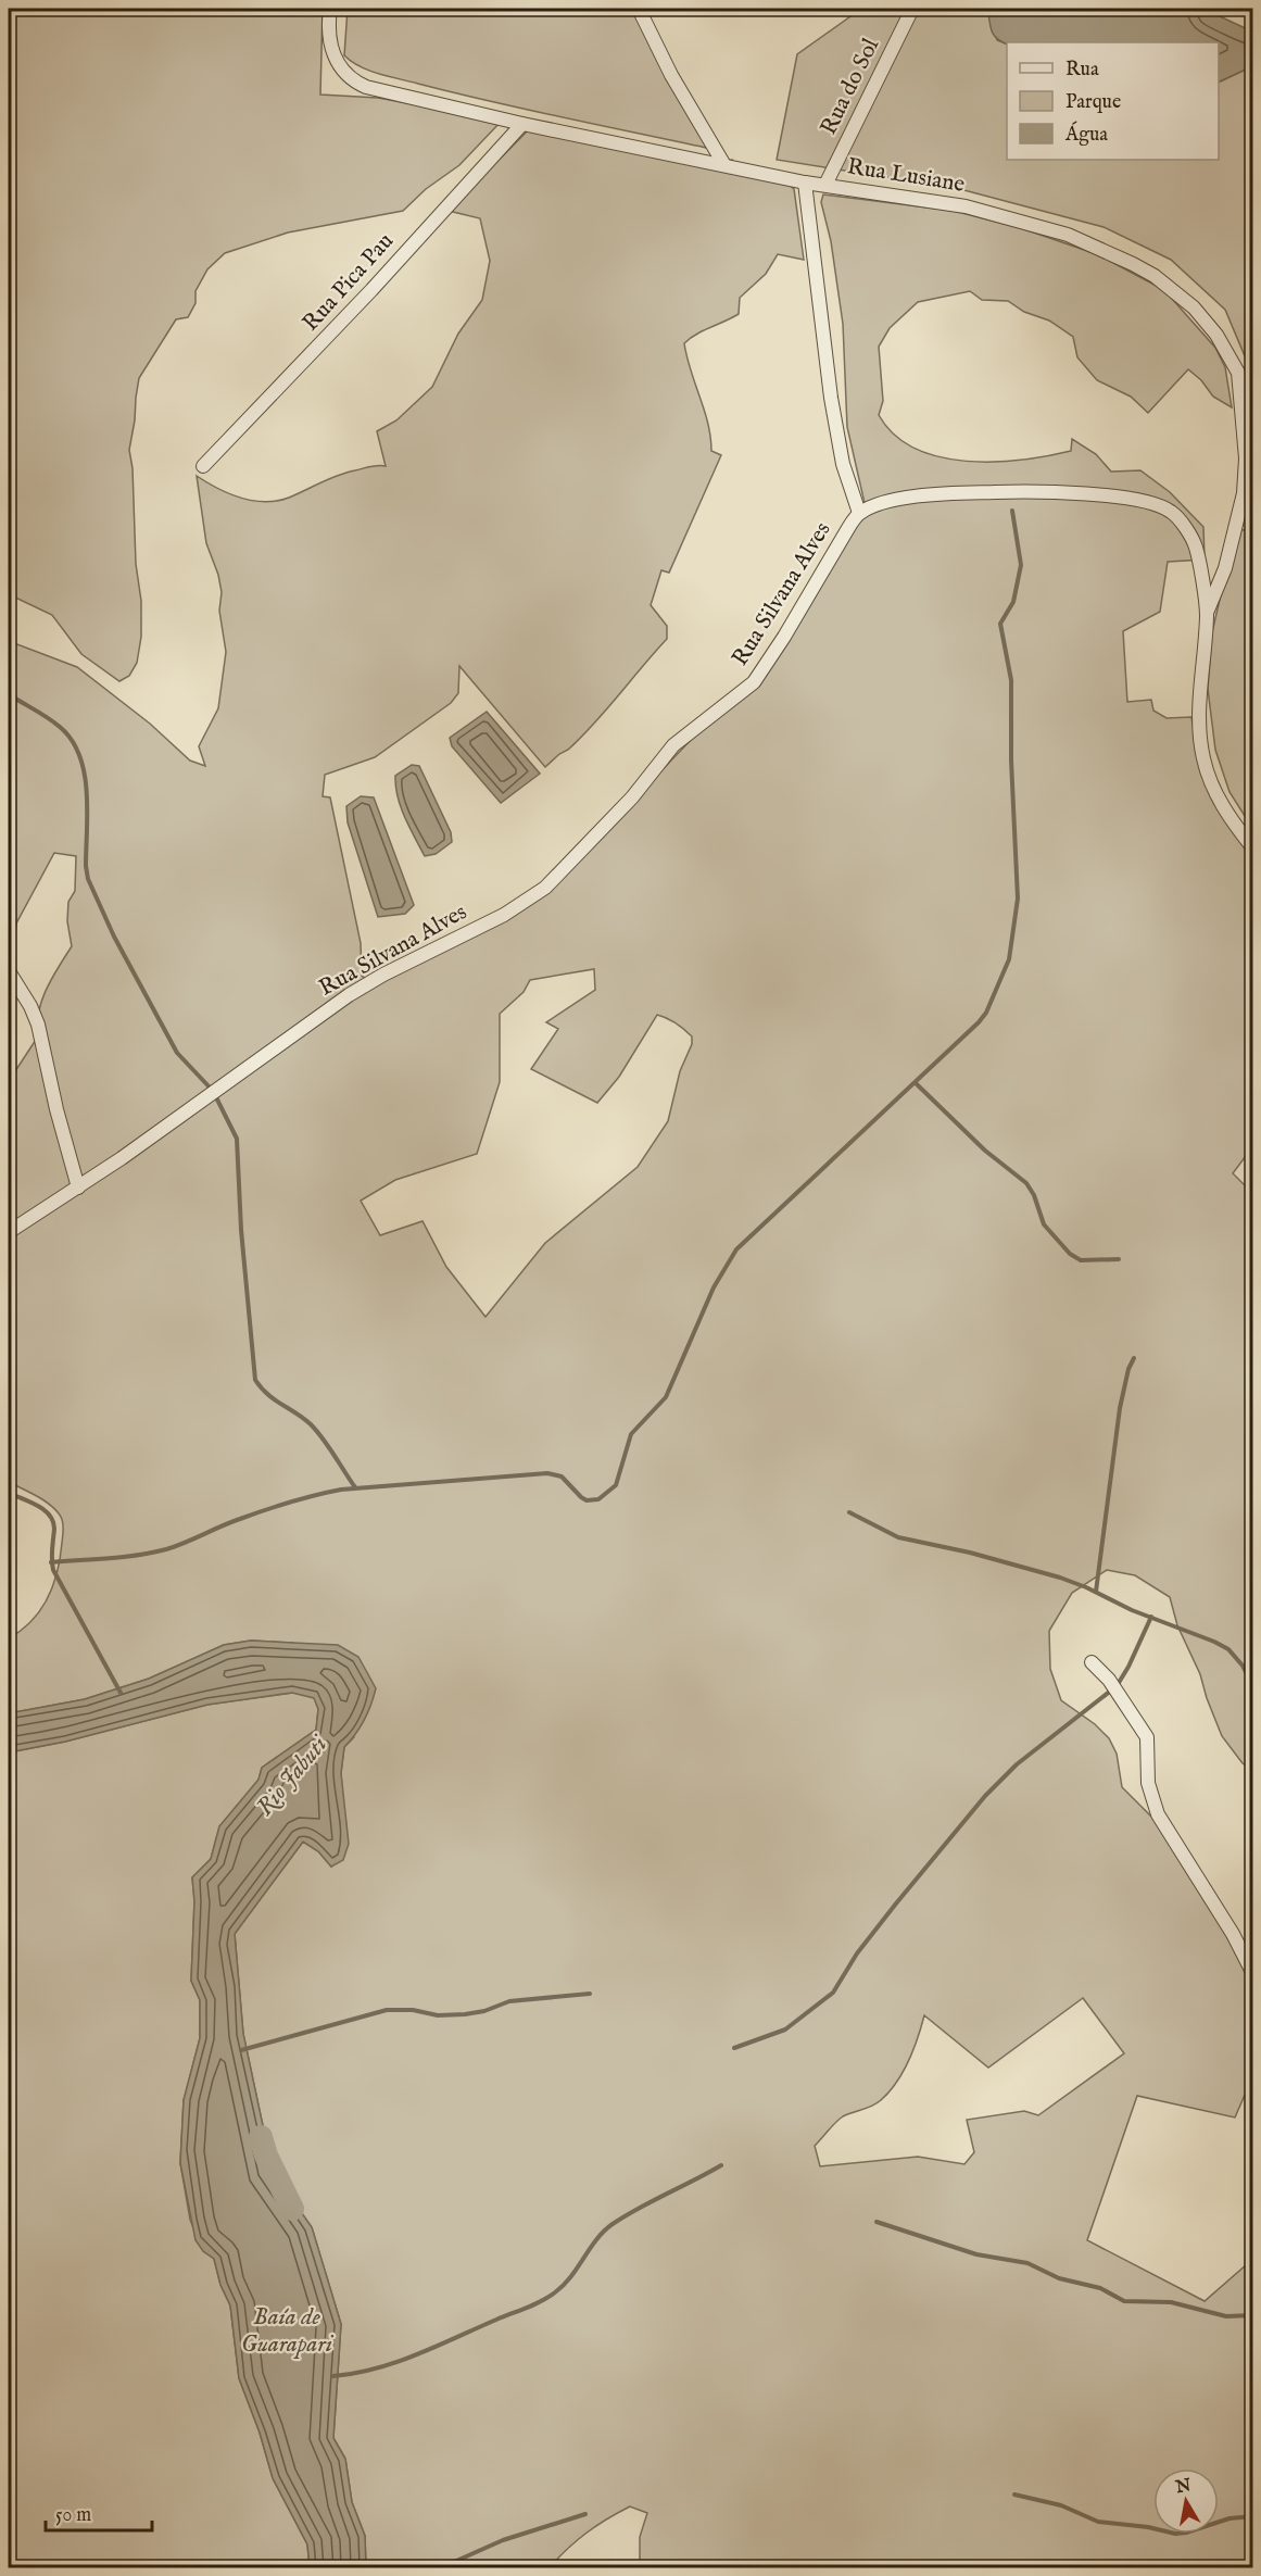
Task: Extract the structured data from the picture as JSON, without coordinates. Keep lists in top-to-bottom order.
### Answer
{
  "streets": {
    "street": [
      "Rua do Sol",
      "Rua Lusiane",
      "Rua Pica Pau",
      "Rua Silvana Alves"
    ]
  },
  "crossings": [
    ["Rua do Sol", "Rua Lusiane"],
    ["Rua Lusiane", "Rua Pica Pau"],
    ["Rua Lusiane", "Rua Silvana Alves"]
  ],
  "water": ["Rio Jabuti", "Baía de Guarapari"],
  "legend": ["Rua", "Parque", "Água"],
  "scale_bar": "50 m",
  "north": "top"
}
